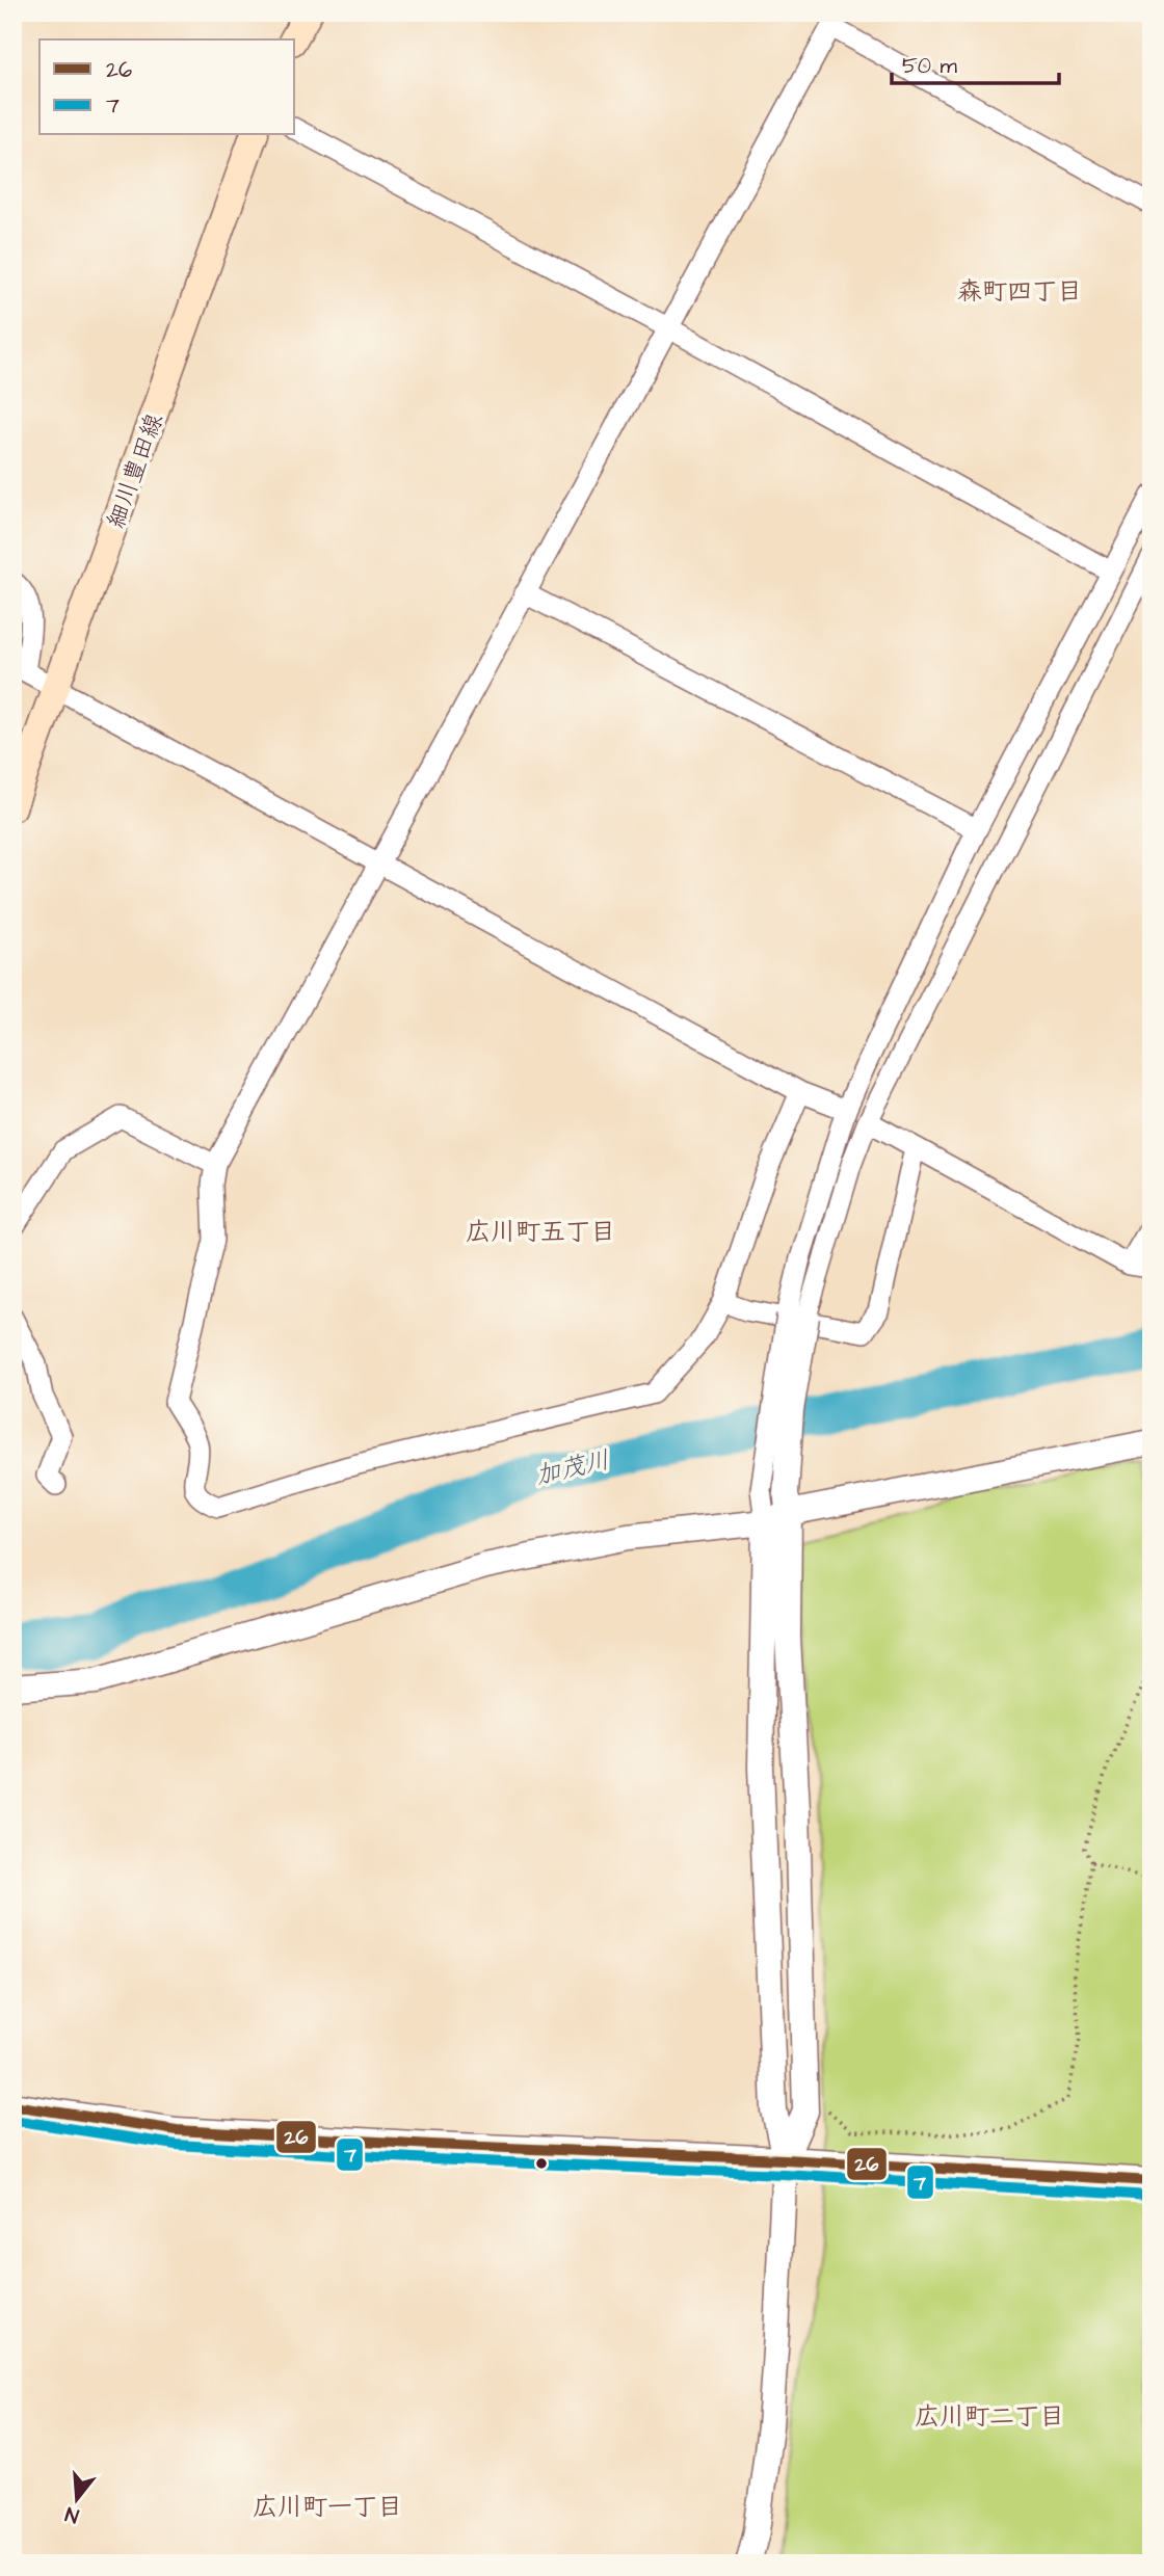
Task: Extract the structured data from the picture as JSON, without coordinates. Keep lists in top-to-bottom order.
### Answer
{
  "streets": {
    "main road": ["細川豊田線"]
  },
  "districts": [
    "森町四丁目",
    "広川町五丁目",
    "広川町二丁目",
    "広川町一丁目"
  ],
  "water": ["加茂川"],
  "lines": ["transit line 26", "transit line 7"],
  "legend": ["26", "7"],
  "scale_bar": "50 m",
  "north": "bottom"
}
